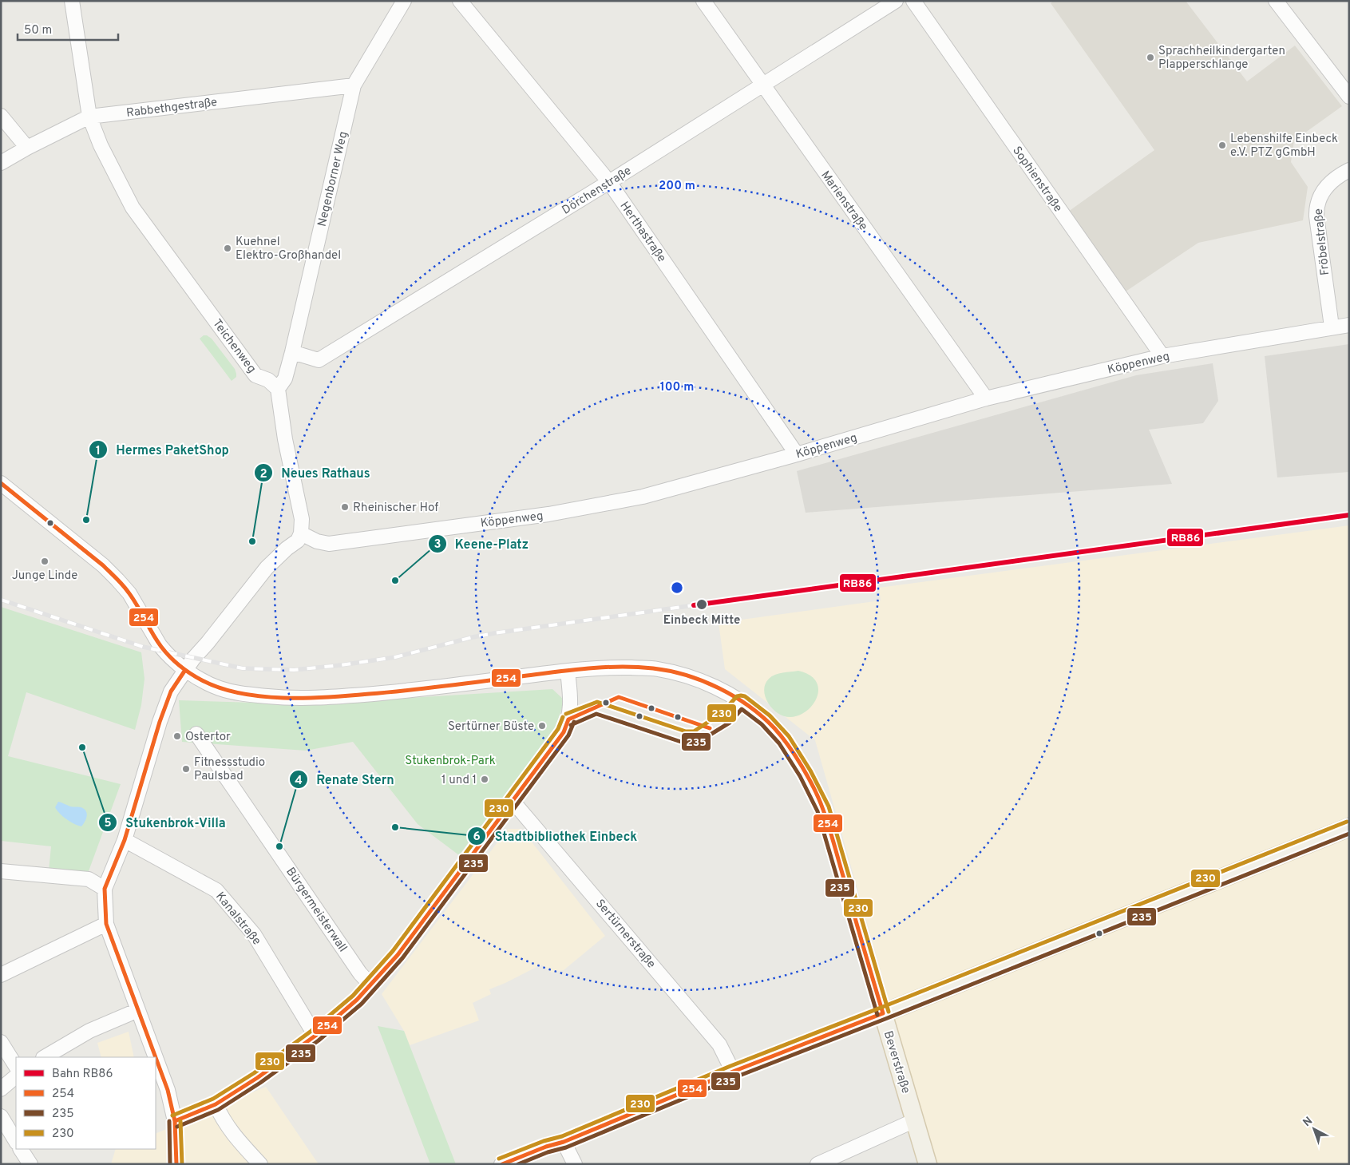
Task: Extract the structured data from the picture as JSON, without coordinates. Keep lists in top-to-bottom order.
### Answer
{
  "streets": {
    "main road": ["Beverstraße"],
    "street": [
      "Rabbethgestraße",
      "Negenborner Weg",
      "Sophienstraße",
      "Dörchenstraße",
      "Marienstraße",
      "Herthastraße",
      "Fröbelstraße",
      "Teichenweg",
      "Köppenweg",
      "Bürgermeisterwall",
      "Kanalstraße",
      "Sertürnerstraße"
    ]
  },
  "crossings": [
    ["Rabbethgestraße", "Negenborner Weg"],
    ["Rabbethgestraße", "Teichenweg"],
    ["Negenborner Weg", "Dörchenstraße"],
    ["Negenborner Weg", "Teichenweg"],
    ["Sophienstraße", "Köppenweg"],
    ["Dörchenstraße", "Marienstraße"],
    ["Dörchenstraße", "Herthastraße"],
    ["Marienstraße", "Köppenweg"],
    ["Herthastraße", "Köppenweg"],
    ["Fröbelstraße", "Köppenweg"]
  ],
  "parks": ["Stukenbrok-Park"],
  "places": [
    "Sprachheilkindergarten Plapperschlange",
    "Lebenshilfe Einbeck e.V. PTZ gGmbH",
    "Kuehnel Elektro-Großhandel",
    "Rheinischer Hof",
    "Hermes PaketShop",
    "Neues Rathaus",
    "Junge Linde",
    "Keene-Platz",
    "Einbeck Mitte",
    "Sertürner Büste",
    "Ostertor",
    "Stukenbrok-Villa",
    "Fitnessstudio Paulsbad",
    "1 und 1",
    "Stadtbibliothek Einbeck",
    "Renate Stern"
  ],
  "lines": [
    "transit line 254",
    "rail line RB86",
    "transit line 230",
    "transit line 235"
  ],
  "legend": [
    "Bahn RB86",
    "254",
    "235",
    "230"
  ],
  "scale_bar": "50 m",
  "north": "top left",
  "rings": ["200 m", "100 m"]
}
